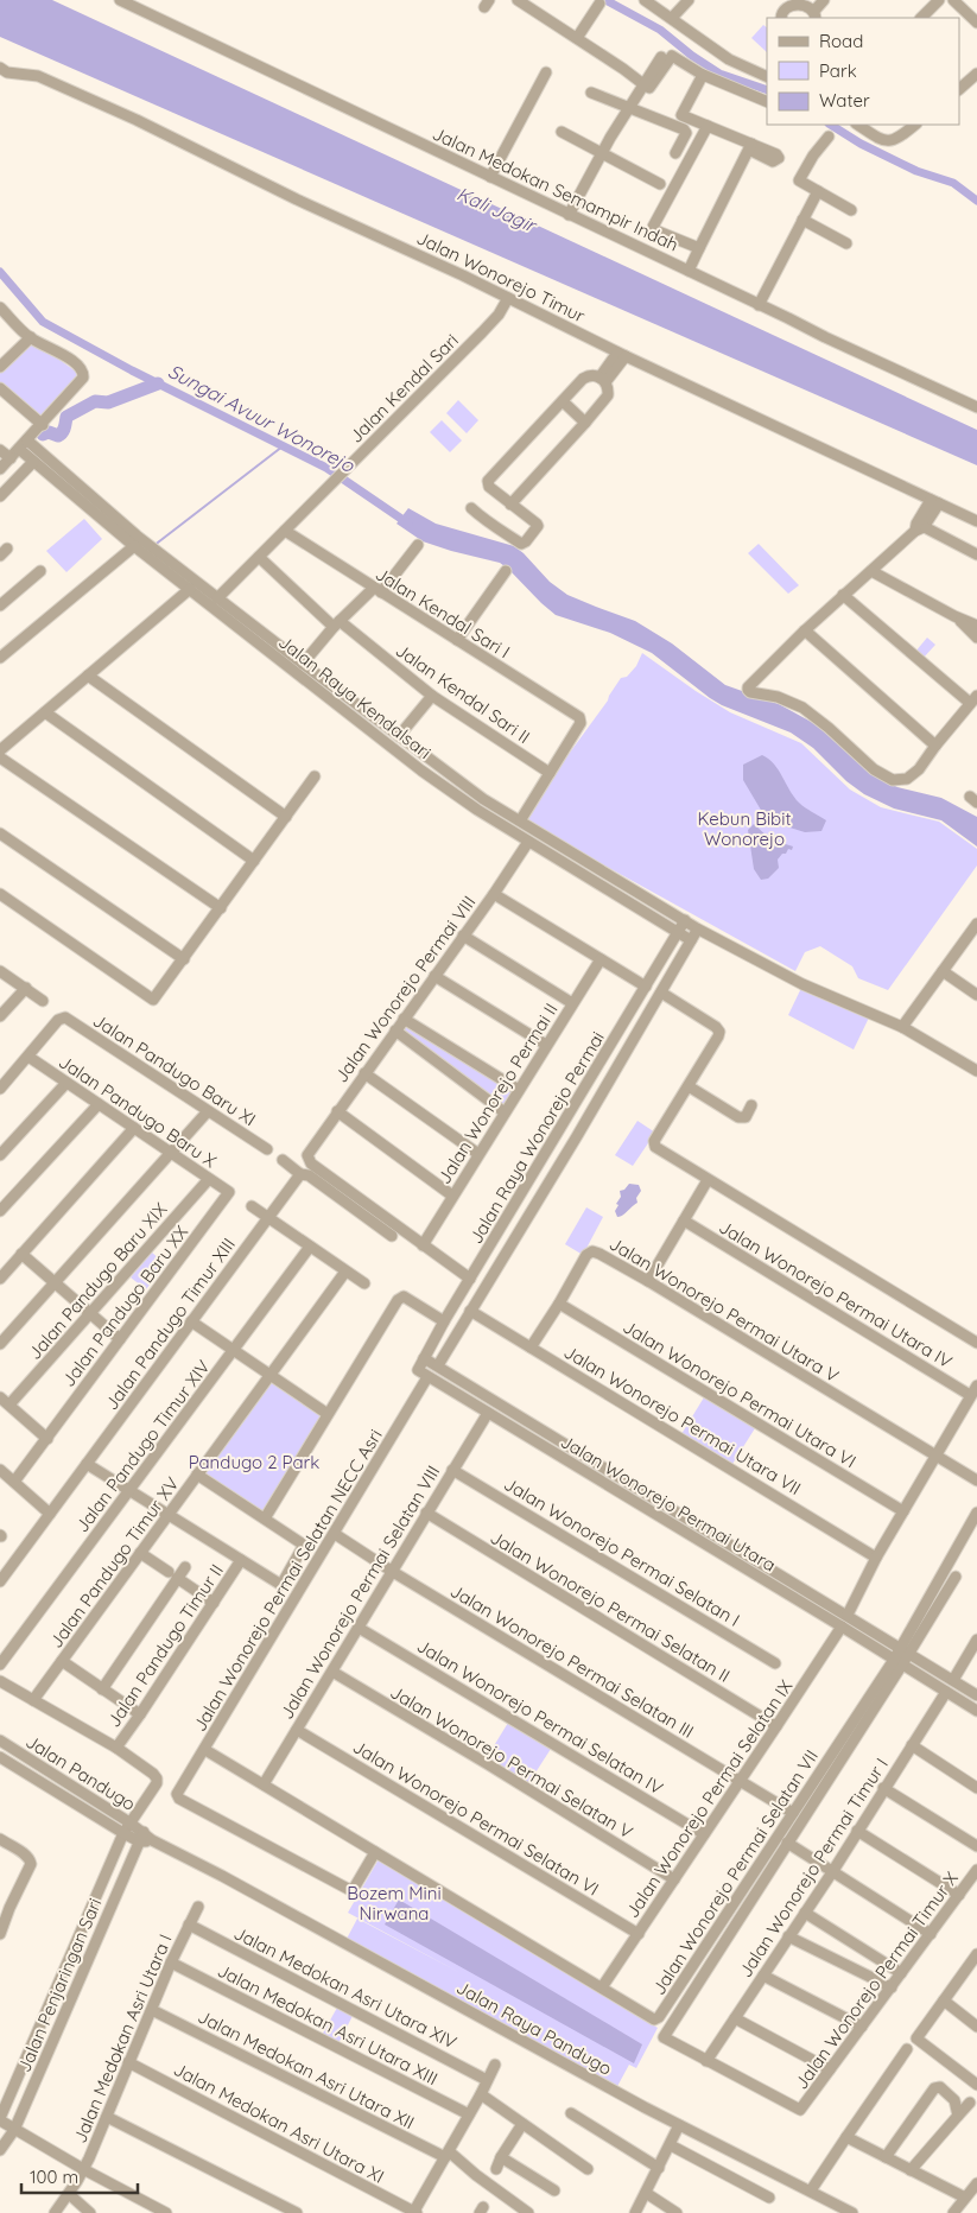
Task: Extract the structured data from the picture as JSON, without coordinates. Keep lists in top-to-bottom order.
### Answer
{
  "streets": {
    "street": [
      "Jalan Medokan Semampir Indah",
      "Jalan Wonorejo Timur",
      "Jalan Kendal Sari",
      "Jalan Kendal Sari I",
      "Jalan Kendal Sari II",
      "Jalan Raya Kendalsari",
      "Jalan Wonorejo Permai VIII",
      "Jalan Pandugo Baru XI",
      "Jalan Wonorejo Permai II",
      "Jalan Pandugo Baru X",
      "Jalan Raya Wonorejo Permai",
      "Jalan Pandugo Baru XIX",
      "Jalan Wonorejo Permai Utara IV",
      "Jalan Pandugo Baru XX",
      "Jalan Wonorejo Permai Utara V",
      "Jalan Pandugo Timur XIII",
      "Jalan Wonorejo Permai Utara VI",
      "Jalan Wonorejo Permai Utara VII",
      "Jalan Pandugo Timur XIV",
      "Jalan Wonorejo Permai Utara",
      "Jalan Wonorejo Permai Selatan I",
      "Jalan Pandugo Timur XV",
      "Jalan Wonorejo Permai Selatan NECC Asri",
      "Jalan Wonorejo Permai Selatan VIII",
      "Jalan Wonorejo Permai Selatan II",
      "Jalan Pandugo Timur II",
      "Jalan Wonorejo Permai Selatan III",
      "Jalan Wonorejo Permai Selatan IV",
      "Jalan Wonorejo Permai Selatan V",
      "Jalan Pandugo",
      "Jalan Wonorejo Permai Selatan IX",
      "Jalan Wonorejo Permai Selatan VI",
      "Jalan Wonorejo Permai Timur I",
      "Jalan Wonorejo Permai Selatan VII",
      "Jalan Wonorejo Permai Timur X",
      "Jalan Penjaringan Sari",
      "Jalan Medokan Asri Utara XIV",
      "Jalan Medokan Asri Utara XIII",
      "Jalan Raya Pandugo",
      "Jalan Medokan Asri Utara I",
      "Jalan Medokan Asri Utara XII",
      "Jalan Medokan Asri Utara XI"
    ]
  },
  "crossings": [
    ["Jalan Wonorejo Timur", "Jalan Kendal Sari"],
    ["Jalan Kendal Sari", "Jalan Kendal Sari I"],
    ["Jalan Kendal Sari", "Jalan Kendal Sari II"],
    ["Jalan Kendal Sari", "Jalan Raya Kendalsari"],
    ["Jalan Kendal Sari I", "Jalan Kendal Sari II"],
    ["Jalan Raya Kendalsari", "Jalan Wonorejo Permai VIII"],
    ["Jalan Raya Kendalsari", "Jalan Raya Wonorejo Permai"],
    ["Jalan Wonorejo Permai VIII", "Jalan Wonorejo Permai II"],
    ["Jalan Pandugo Baru XI", "Jalan Pandugo Baru X"],
    ["Jalan Pandugo Baru X", "Jalan Pandugo Baru XIX"],
    ["Jalan Pandugo Baru X", "Jalan Pandugo Baru XX"],
    ["Jalan Raya Wonorejo Permai", "Jalan Wonorejo Permai Utara VII"],
    ["Jalan Raya Wonorejo Permai", "Jalan Wonorejo Permai Utara"],
    ["Jalan Wonorejo Permai Utara V", "Jalan Wonorejo Permai Utara VI"],
    ["Jalan Wonorejo Permai Utara V", "Jalan Wonorejo Permai Utara VII"],
    ["Jalan Wonorejo Permai Utara", "Jalan Wonorejo Permai Selatan NECC Asri"],
    ["Jalan Wonorejo Permai Utara", "Jalan Wonorejo Permai Selatan VIII"],
    ["Jalan Wonorejo Permai Utara", "Jalan Wonorejo Permai Selatan IX"],
    ["Jalan Wonorejo Permai Utara", "Jalan Wonorejo Permai Timur I"],
    ["Jalan Wonorejo Permai Utara", "Jalan Wonorejo Permai Selatan VII"],
    ["Jalan Wonorejo Permai Selatan I", "Jalan Wonorejo Permai Selatan VIII"],
    ["Jalan Wonorejo Permai Selatan NECC Asri", "Jalan Wonorejo Permai Selatan III"],
    ["Jalan Wonorejo Permai Selatan NECC Asri", "Jalan Wonorejo Permai Selatan VII"],
    ["Jalan Wonorejo Permai Selatan VIII", "Jalan Wonorejo Permai Selatan II"],
    ["Jalan Wonorejo Permai Selatan VIII", "Jalan Wonorejo Permai Selatan III"],
    ["Jalan Wonorejo Permai Selatan VIII", "Jalan Wonorejo Permai Selatan IV"],
    ["Jalan Wonorejo Permai Selatan VIII", "Jalan Wonorejo Permai Selatan V"],
    ["Jalan Wonorejo Permai Selatan VIII", "Jalan Wonorejo Permai Selatan VI"],
    ["Jalan Wonorejo Permai Selatan VIII", "Jalan Wonorejo Permai Selatan VII"],
    ["Jalan Wonorejo Permai Selatan II", "Jalan Wonorejo Permai Selatan IX"],
    ["Jalan Pandugo Timur II", "Jalan Penjaringan Sari"],
    ["Jalan Wonorejo Permai Selatan III", "Jalan Wonorejo Permai Selatan IX"],
    ["Jalan Wonorejo Permai Selatan III", "Jalan Wonorejo Permai Selatan VII"],
    ["Jalan Wonorejo Permai Selatan IV", "Jalan Wonorejo Permai Selatan IX"],
    ["Jalan Wonorejo Permai Selatan V", "Jalan Wonorejo Permai Selatan IX"],
    ["Jalan Pandugo", "Jalan Penjaringan Sari"],
    ["Jalan Pandugo", "Jalan Raya Pandugo"],
    ["Jalan Wonorejo Permai Selatan IX", "Jalan Wonorejo Permai Selatan VI"],
    ["Jalan Wonorejo Permai Selatan IX", "Jalan Wonorejo Permai Selatan VII"],
    ["Jalan Wonorejo Permai Timur I", "Jalan Wonorejo Permai Timur X"],
    ["Jalan Penjaringan Sari", "Jalan Raya Pandugo"],
    ["Jalan Medokan Asri Utara XIV", "Jalan Medokan Asri Utara I"],
    ["Jalan Medokan Asri Utara XIII", "Jalan Medokan Asri Utara I"],
    ["Jalan Medokan Asri Utara I", "Jalan Medokan Asri Utara XII"],
    ["Jalan Medokan Asri Utara I", "Jalan Medokan Asri Utara XI"]
  ],
  "water": ["Kali Jagir", "Sungai Avuur Wonorejo"],
  "parks": ["Kebun Bibit Wonorejo", "Pandugo 2 Park", "Bozem Mini Nirwana"],
  "legend": ["Road", "Park", "Water"],
  "scale_bar": "100 m"
}
